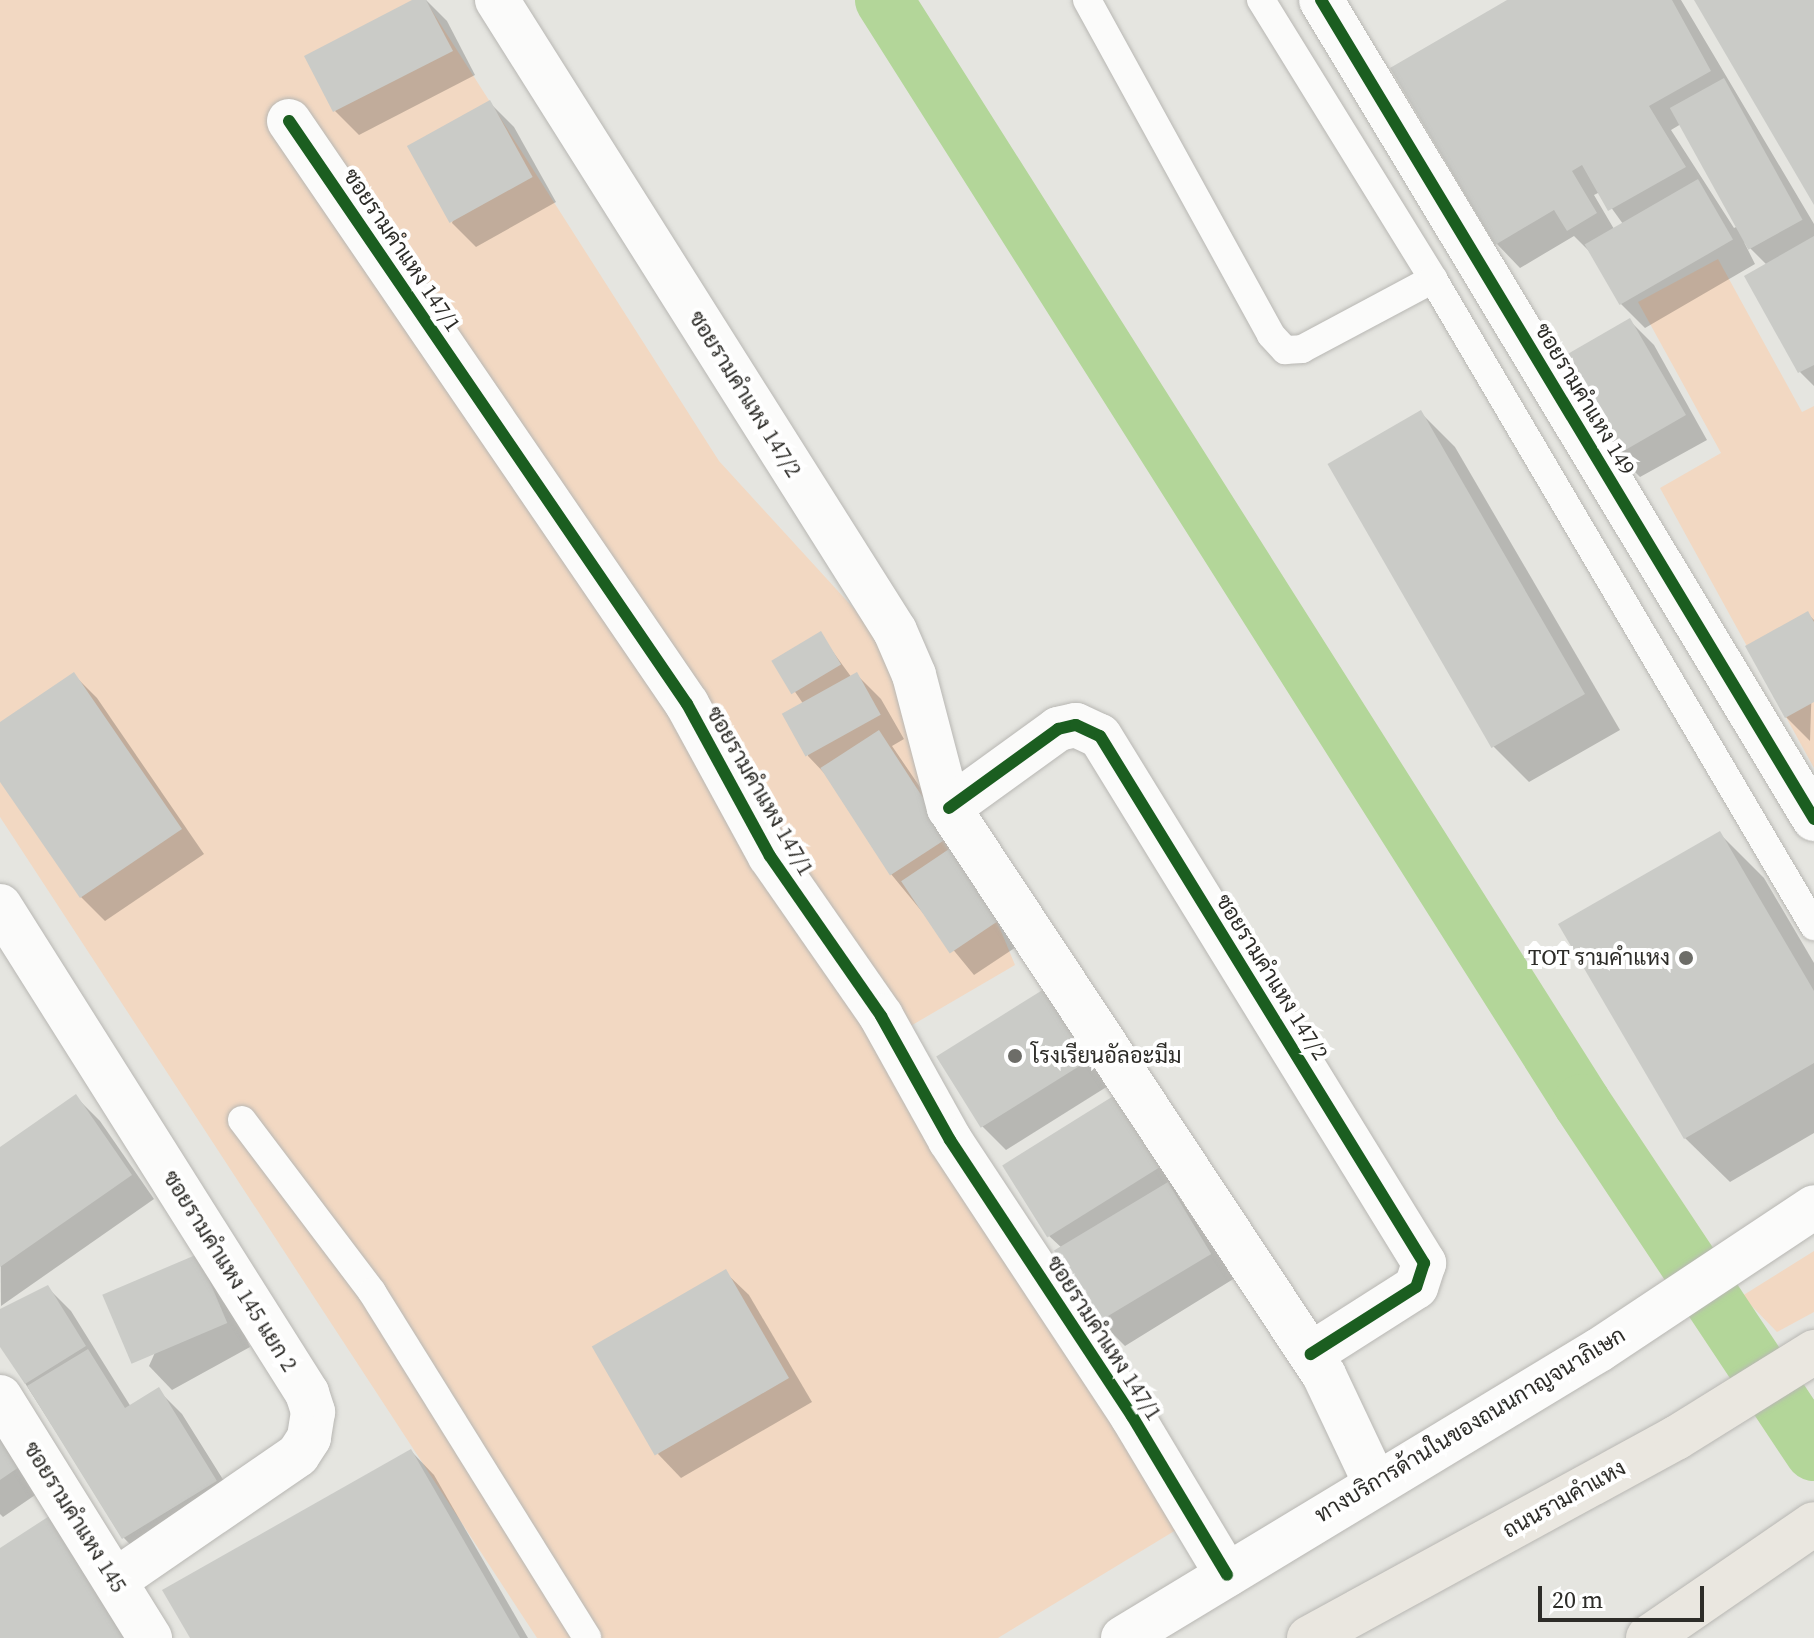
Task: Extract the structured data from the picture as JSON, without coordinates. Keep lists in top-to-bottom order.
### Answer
{
  "streets": {
    "main road": ["ถนนรามคำแหง"],
    "street": [
      "ซอยรามคำแหง 147/1",
      "ซอยรามคำแหง 147/2",
      "ซอยรามคำแหง 149",
      "ซอยรามคำแหง 145 แยก 2",
      "ทางบริการด้านในของถนนกาญจนาภิเษก",
      "ซอยรามคำแหง 145"
    ]
  },
  "crossings": [
    ["ซอยรามคำแหง 147/1", "ทางบริการด้านในของถนนกาญจนาภิเษก"],
    ["ซอยรามคำแหง 147/2", "ทางบริการด้านในของถนนกาญจนาภิเษก"],
    ["ซอยรามคำแหง 145 แยก 2", "ซอยรามคำแหง 145"]
  ],
  "places": ["TOT รามคำแหง", "โรงเรียนอัลอะมีม"],
  "scale_bar": "20 m"
}
